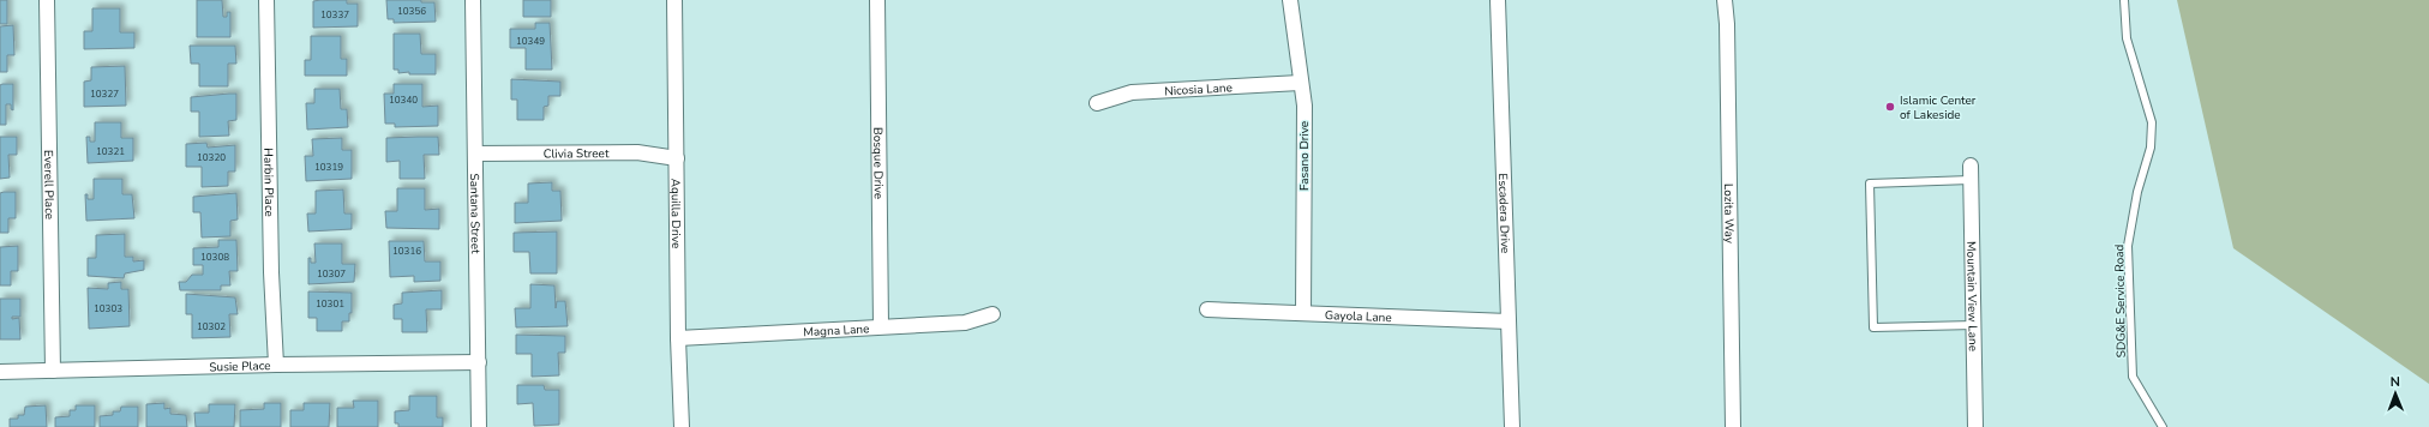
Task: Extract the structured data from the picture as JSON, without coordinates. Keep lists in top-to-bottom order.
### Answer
{
  "streets": {
    "street": [
      "Nicosia Lane",
      "Clivia Street",
      "Fasano Drive",
      "Bosque Drive",
      "Harbin Place",
      "Everell Place",
      "Santana Street",
      "Aquilla Drive",
      "Escadera Drive",
      "Lozita Way",
      "Mountain View Lane",
      "Gayola Lane",
      "Magna Lane",
      "Susie Place"
    ],
    "lane": ["SDG&E Service Road"]
  },
  "crossings": [
    ["Nicosia Lane", "Fasano Drive"],
    ["Clivia Street", "Santana Street"],
    ["Clivia Street", "Aquilla Drive"],
    ["Fasano Drive", "Gayola Lane"],
    ["Bosque Drive", "Magna Lane"],
    ["Harbin Place", "Susie Place"],
    ["Everell Place", "Susie Place"],
    ["Santana Street", "Susie Place"],
    ["Aquilla Drive", "Magna Lane"],
    ["Escadera Drive", "Gayola Lane"]
  ],
  "places": ["Islamic Center of Lakeside"],
  "house_numbers": [
    "10356",
    "10337",
    "10349",
    "10327",
    "10340",
    "10321",
    "10320",
    "10319",
    "10316",
    "10308",
    "10307",
    "10301",
    "10303",
    "10302"
  ],
  "north": "top"
}
